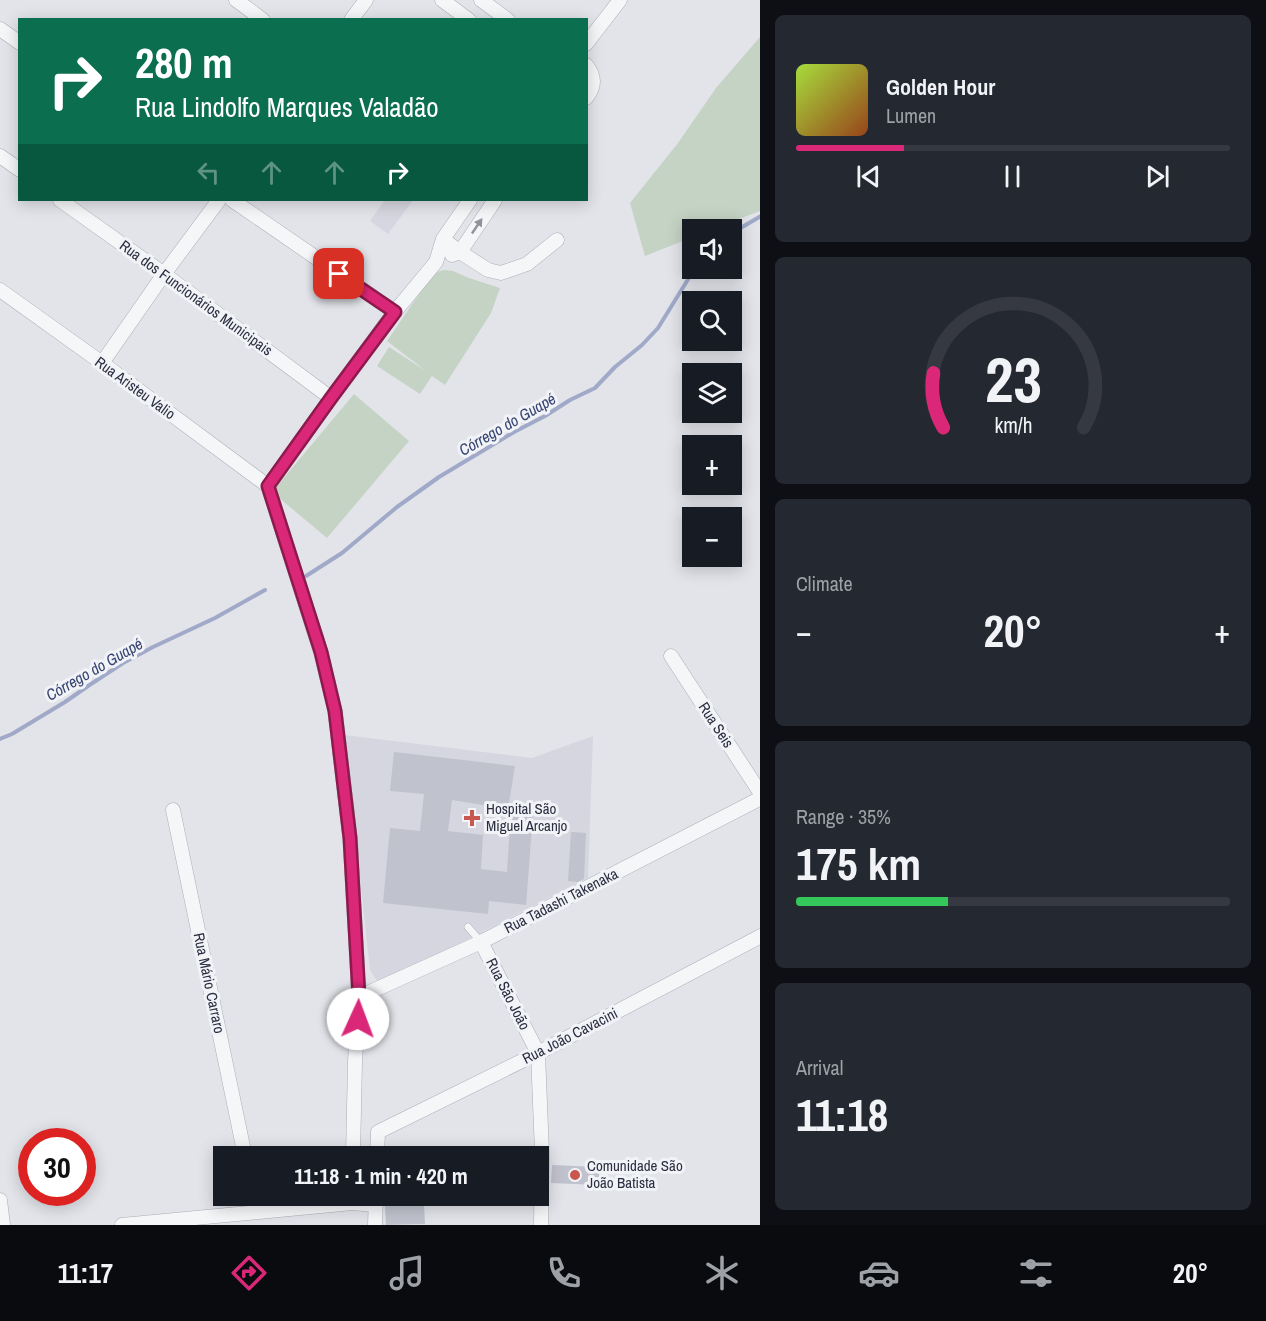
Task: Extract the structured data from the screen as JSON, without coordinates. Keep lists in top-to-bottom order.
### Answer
{
  "streets": {
    "street": [
      "Rua dos Funcionários Municipais",
      "Rua Aristeu Valio",
      "Rua Seis",
      "Rua Tadashi Takenaka",
      "Rua Mário Carraro",
      "Rua São João",
      "Rua João Cavacini"
    ]
  },
  "crossings": [
    ["Rua Seis", "Rua Tadashi Takenaka"],
    ["Rua Tadashi Takenaka", "Rua São João"],
    ["Rua São João", "Rua João Cavacini"]
  ],
  "water": ["Córrego do Guapé"],
  "places": {
    "health": ["Hospital São Miguel Arcanjo"],
    "other": ["Comunidade São João Batista"]
  },
  "page": {
    "turn": ["280 m", "Rua Lindolfo Marques Valadão"],
    "song": ["Golden Hour", "Lumen"],
    "map_buttons": ["+", "−"],
    "tile": [
      "Climate",
      ["Range · 35%", "175 km"],
      ["Arrival", "11:18"]
    ],
    "heat": ["−", "20°", "+"],
    "limit": "30",
    "trip": "11:18 · 1 min · 420 m",
    "tabs": ["11:17", "20°"],
    "gauge": ["23", "km/h"]
  }
}
